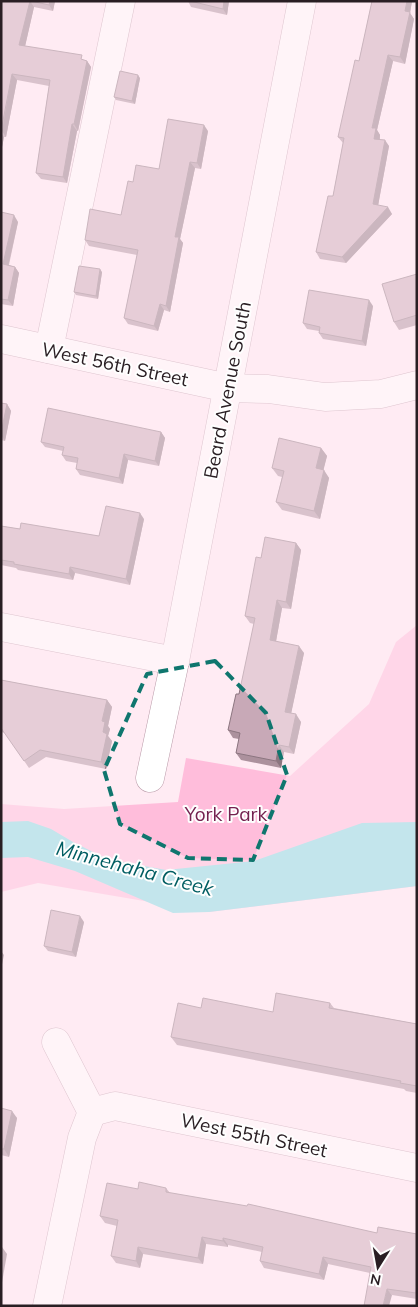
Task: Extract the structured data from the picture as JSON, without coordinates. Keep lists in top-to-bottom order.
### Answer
{
  "streets": {
    "street": ["West 56th Street", "Beard Avenue South", "West 55th Street"]
  },
  "crossings": [
    ["West 56th Street", "Beard Avenue South"]
  ],
  "water": ["Minnehaha Creek"],
  "parks": ["York Park"],
  "north": "bottom"
}
